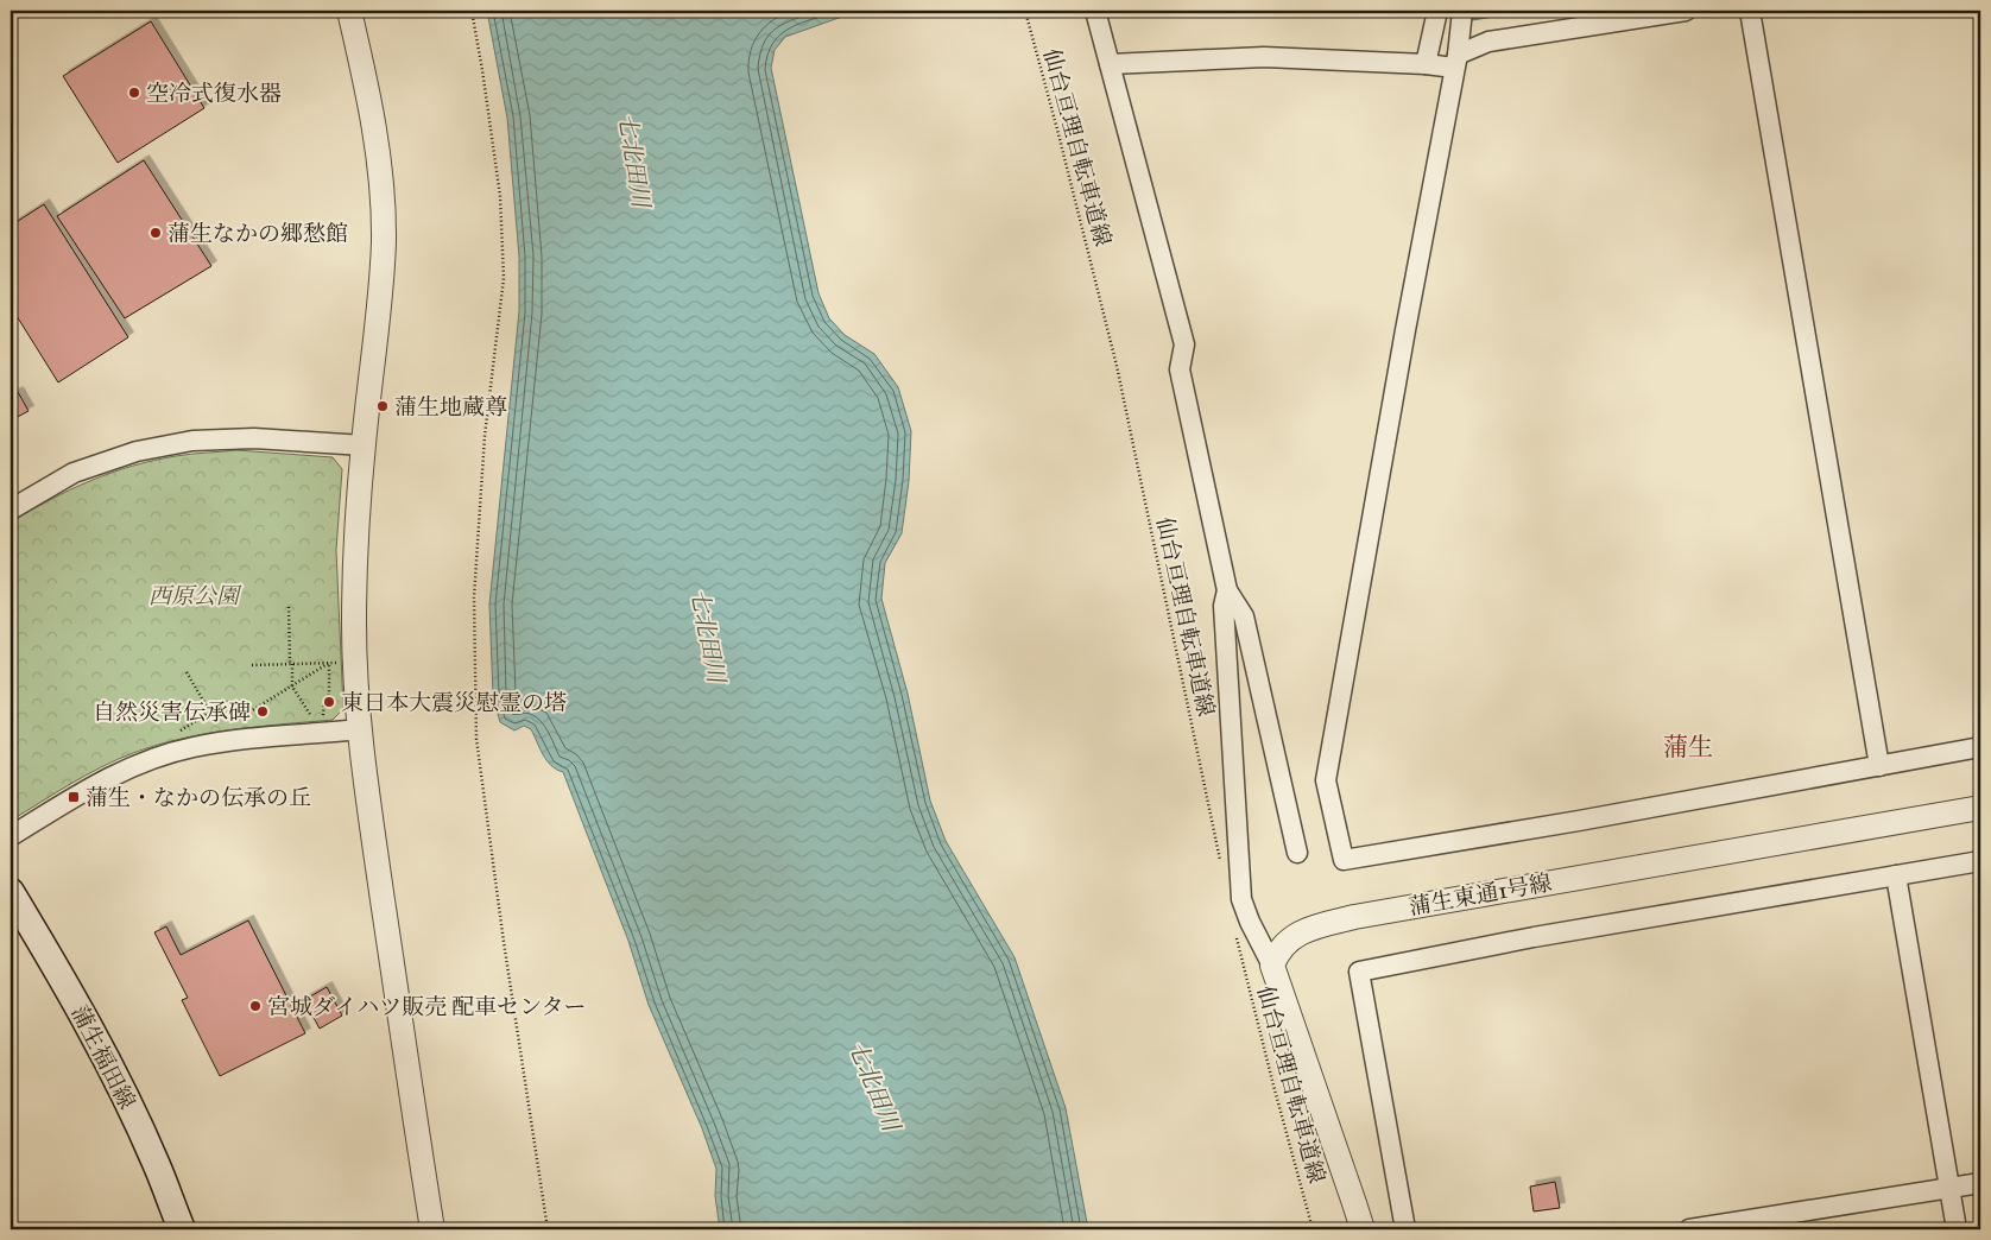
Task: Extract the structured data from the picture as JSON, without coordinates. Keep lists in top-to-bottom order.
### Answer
{
  "streets": {
    "main road": ["蒲生福田線"],
    "street": ["蒲生東通1号線"],
    "path": ["仙台亘理自転車道線"]
  },
  "districts": ["蒲生"],
  "water": ["七北田川"],
  "parks": ["西原公園"],
  "places": {
    "other": [
      "空冷式復水器",
      "蒲生なかの郷愁館",
      "蒲生地蔵尊",
      "東日本大震災慰霊の塔",
      "自然災害伝承碑",
      "宮城ダイハツ販売 配車センター"
    ],
    "transit": ["蒲生・なかの伝承の丘"]
  }
}
